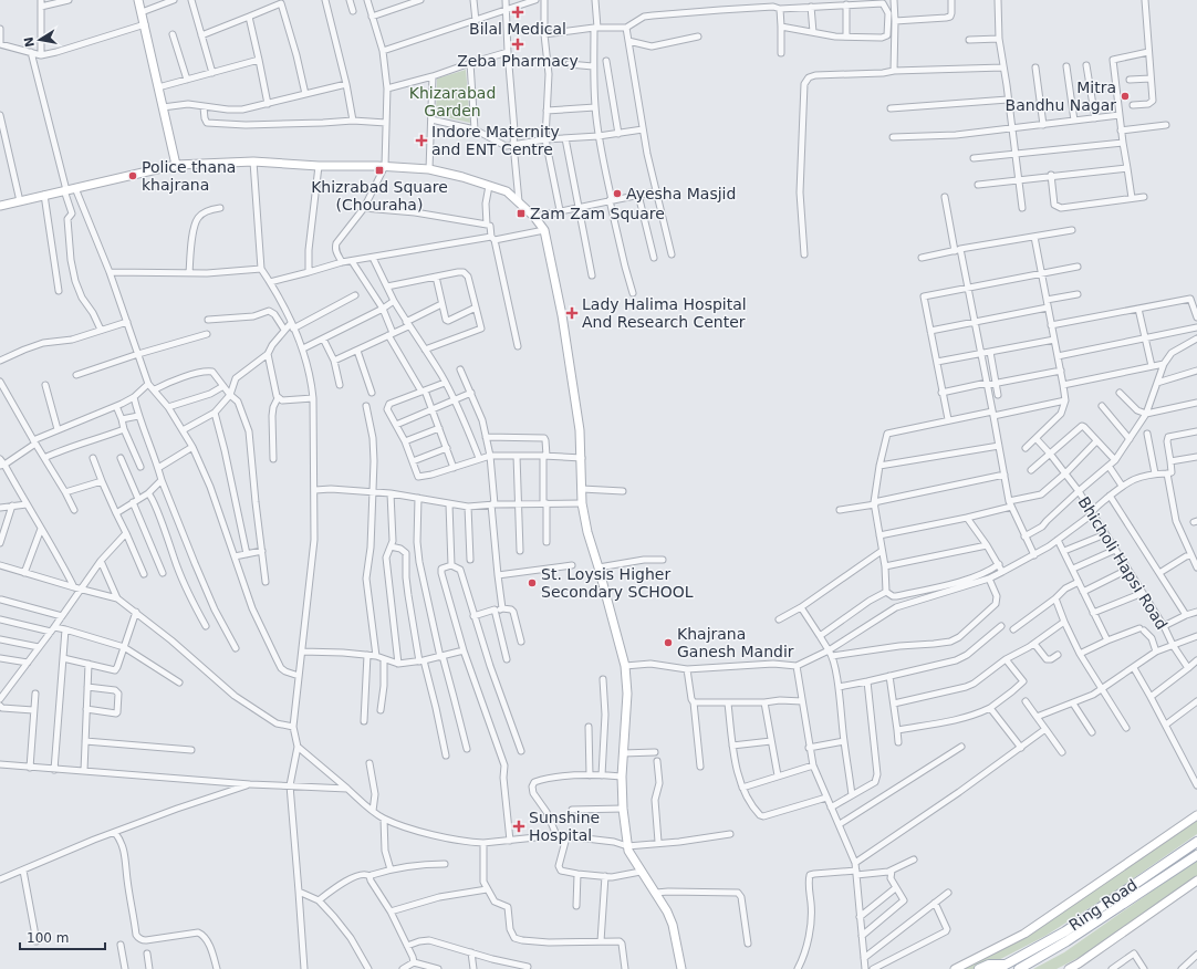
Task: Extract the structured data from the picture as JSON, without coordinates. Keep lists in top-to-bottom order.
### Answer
{
  "streets": {
    "main road": ["Ring Road"],
    "street": ["Bhicholi Hapsi Road"]
  },
  "parks": ["Khizarabad Garden"],
  "places": {
    "health": [
      "Bilal Medical",
      "Zeba Pharmacy",
      "Indore Maternity and ENT Centre",
      "Lady Halima Hospital And Research Center",
      "Sunshine Hospital"
    ],
    "other": [
      "Mitra Bandhu Nagar",
      "Police thana khajrana",
      "Ayesha Masjid",
      "St. Loysis Higher Secondary SCHOOL",
      "Khajrana Ganesh Mandir"
    ],
    "transit": ["Khizrabad Square (Chouraha)", "Zam Zam Square"]
  },
  "scale_bar": "100 m",
  "north": "left"
}
